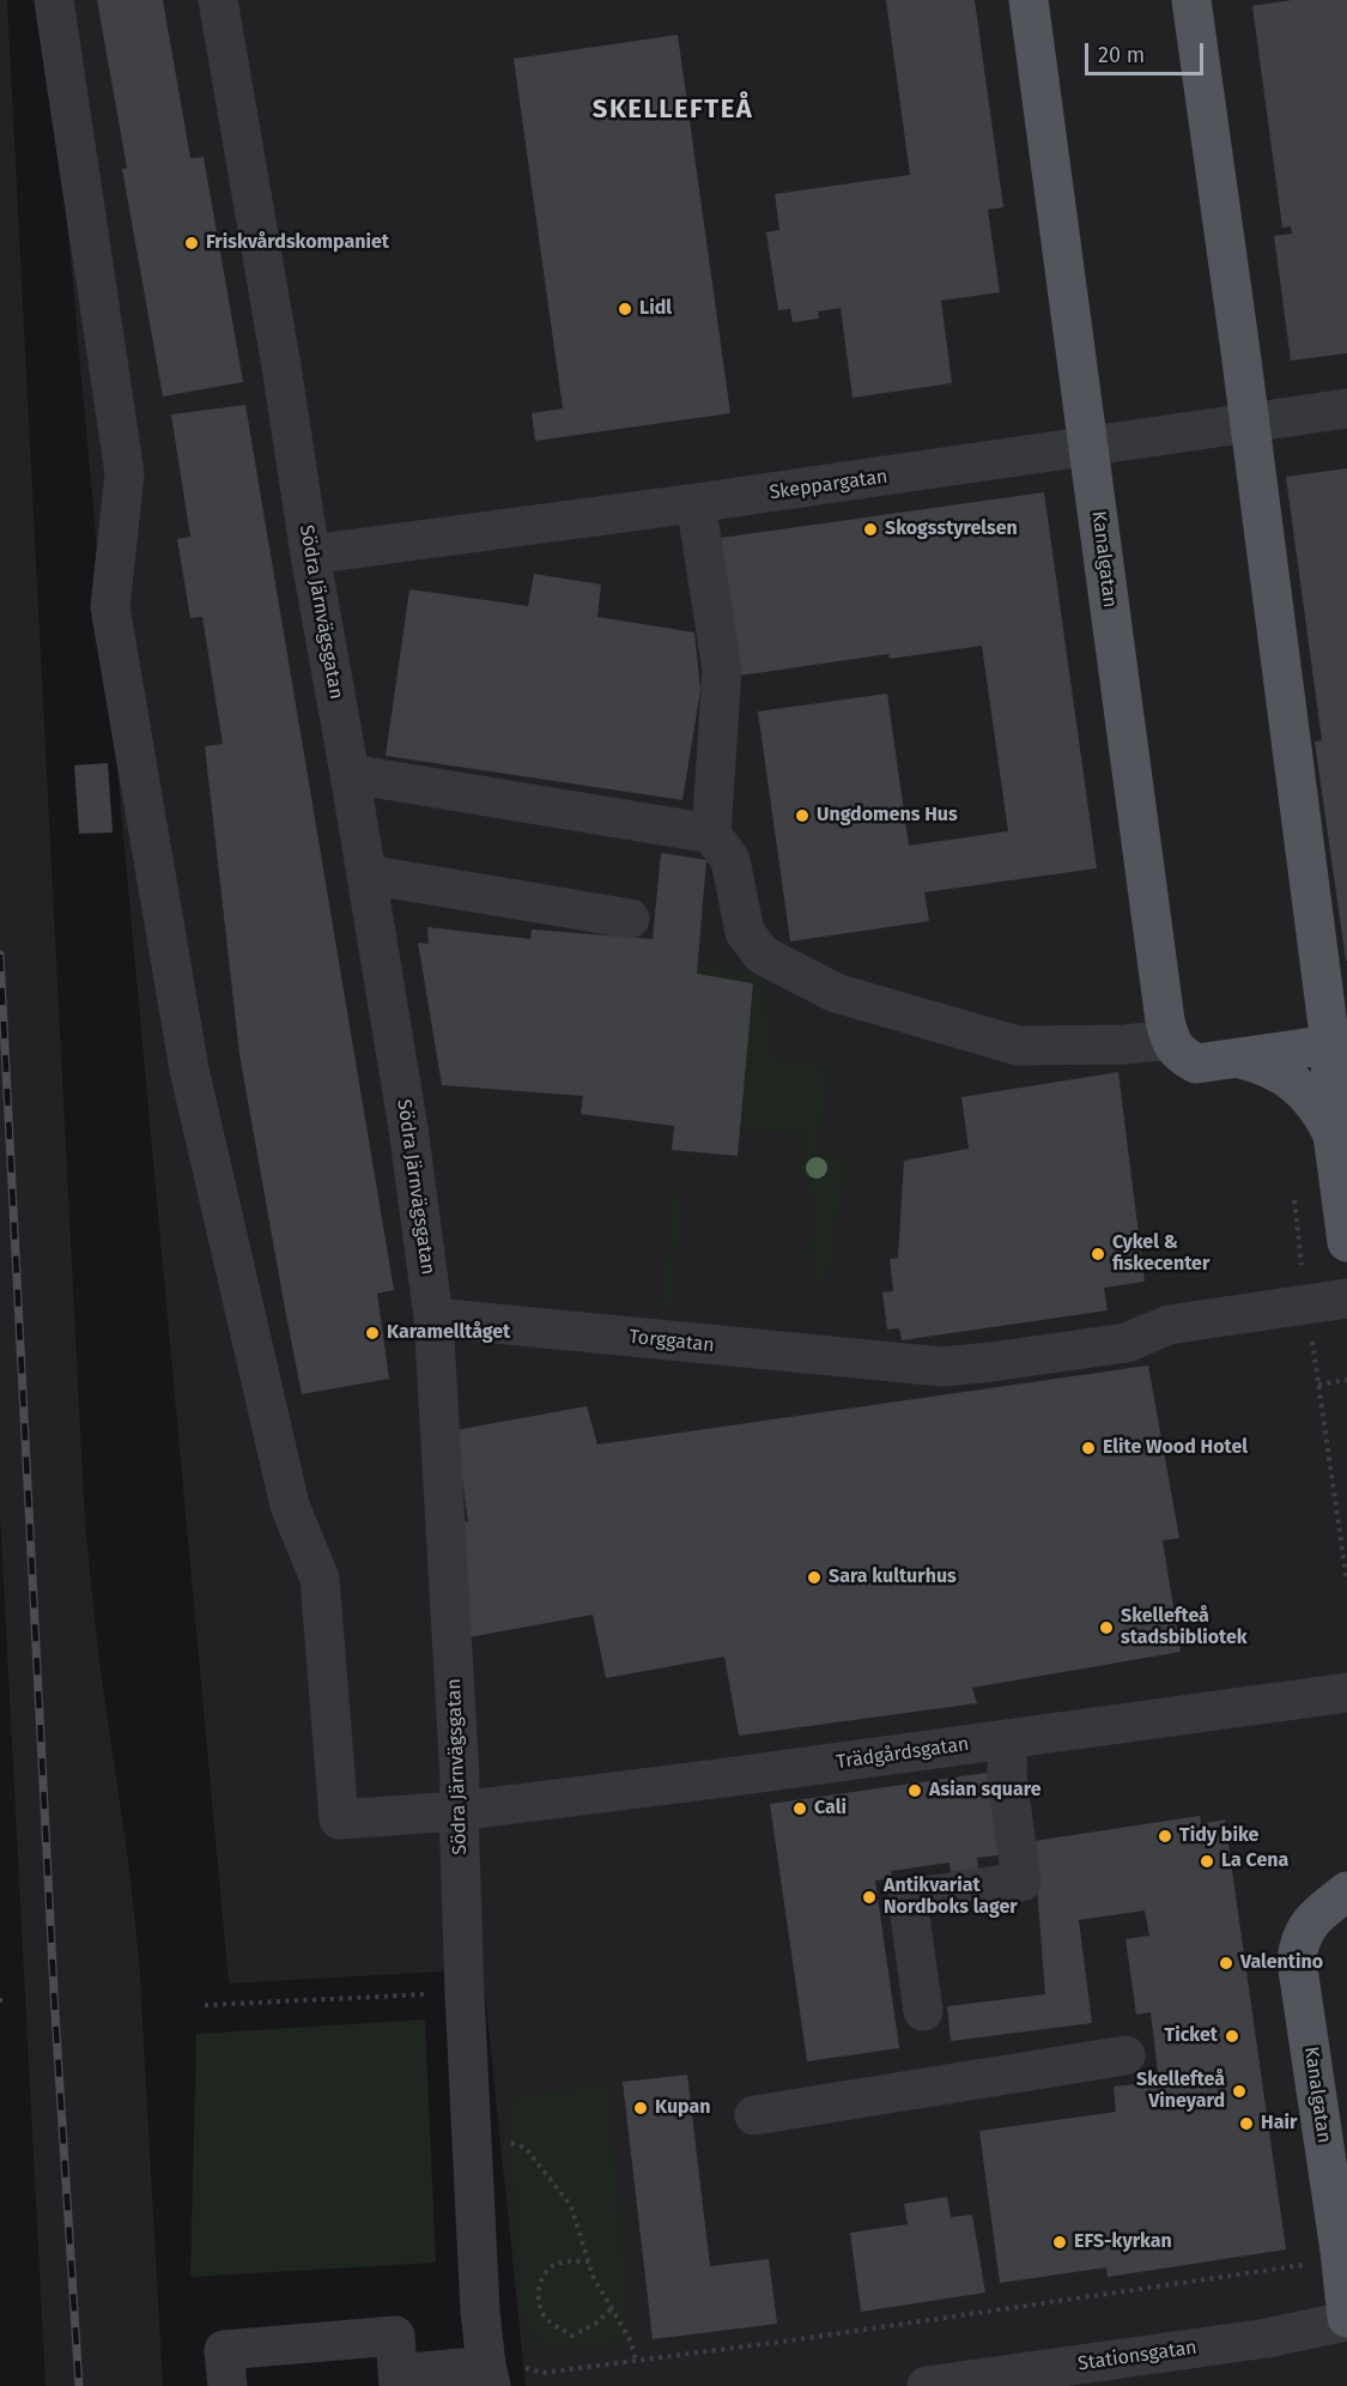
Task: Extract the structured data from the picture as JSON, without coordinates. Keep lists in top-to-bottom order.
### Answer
{
  "streets": {
    "main road": ["Kanalgatan"],
    "street": [
      "Skeppargatan",
      "Södra Järnvägsgatan",
      "Torggatan",
      "Trädgårdsgatan",
      "Stationsgatan"
    ]
  },
  "crossings": [
    ["Skeppargatan", "Kanalgatan"],
    ["Skeppargatan", "Södra Järnvägsgatan"],
    ["Kanalgatan", "Stationsgatan"],
    ["Södra Järnvägsgatan", "Torggatan"],
    ["Södra Järnvägsgatan", "Trädgårdsgatan"]
  ],
  "districts": ["SKELLEFTEÅ"],
  "places": [
    "Friskvårdskompaniet",
    "Lidl",
    "Skogsstyrelsen",
    "Ungdomens Hus",
    "Cykel & fiskecenter",
    "Karamelltåget",
    "Elite Wood Hotel",
    "Sara kulturhus",
    "Skellefteå stadsbibliotek",
    "Asian square",
    "Cali",
    "Tidy bike",
    "La Cena",
    "Antikvariat Nordboks lager",
    "Valentino",
    "Ticket",
    "Skellefteå Vineyard",
    "Kupan",
    "Hair",
    "EFS-kyrkan"
  ],
  "scale_bar": "20 m"
}
